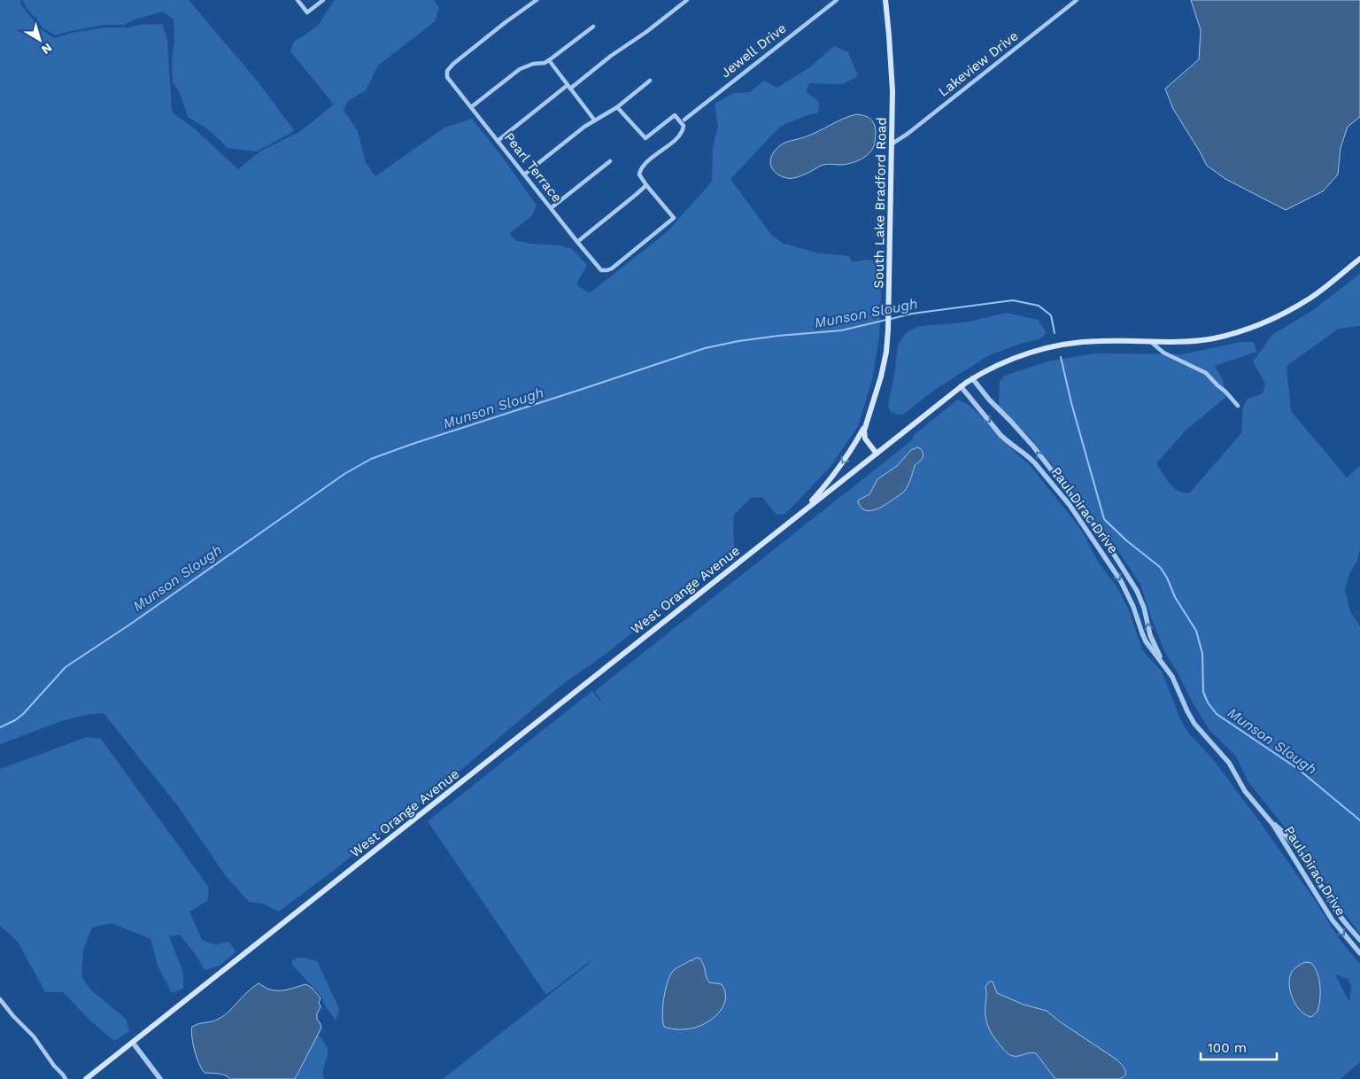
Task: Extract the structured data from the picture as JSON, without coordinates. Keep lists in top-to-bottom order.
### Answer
{
  "streets": {
    "main road": ["South Lake Bradford Road", "West Orange Avenue"],
    "street": [
      "Jewell Drive",
      "Lakeview Drive",
      "Pearl Terrace",
      "Paul Dirac Drive"
    ]
  },
  "crossings": [
    ["Lakeview Drive", "South Lake Bradford Road"],
    ["South Lake Bradford Road", "West Orange Avenue"],
    ["Paul Dirac Drive", "West Orange Avenue"]
  ],
  "water": ["Munson Slough"],
  "scale_bar": "100 m",
  "north": "bottom right"
}
